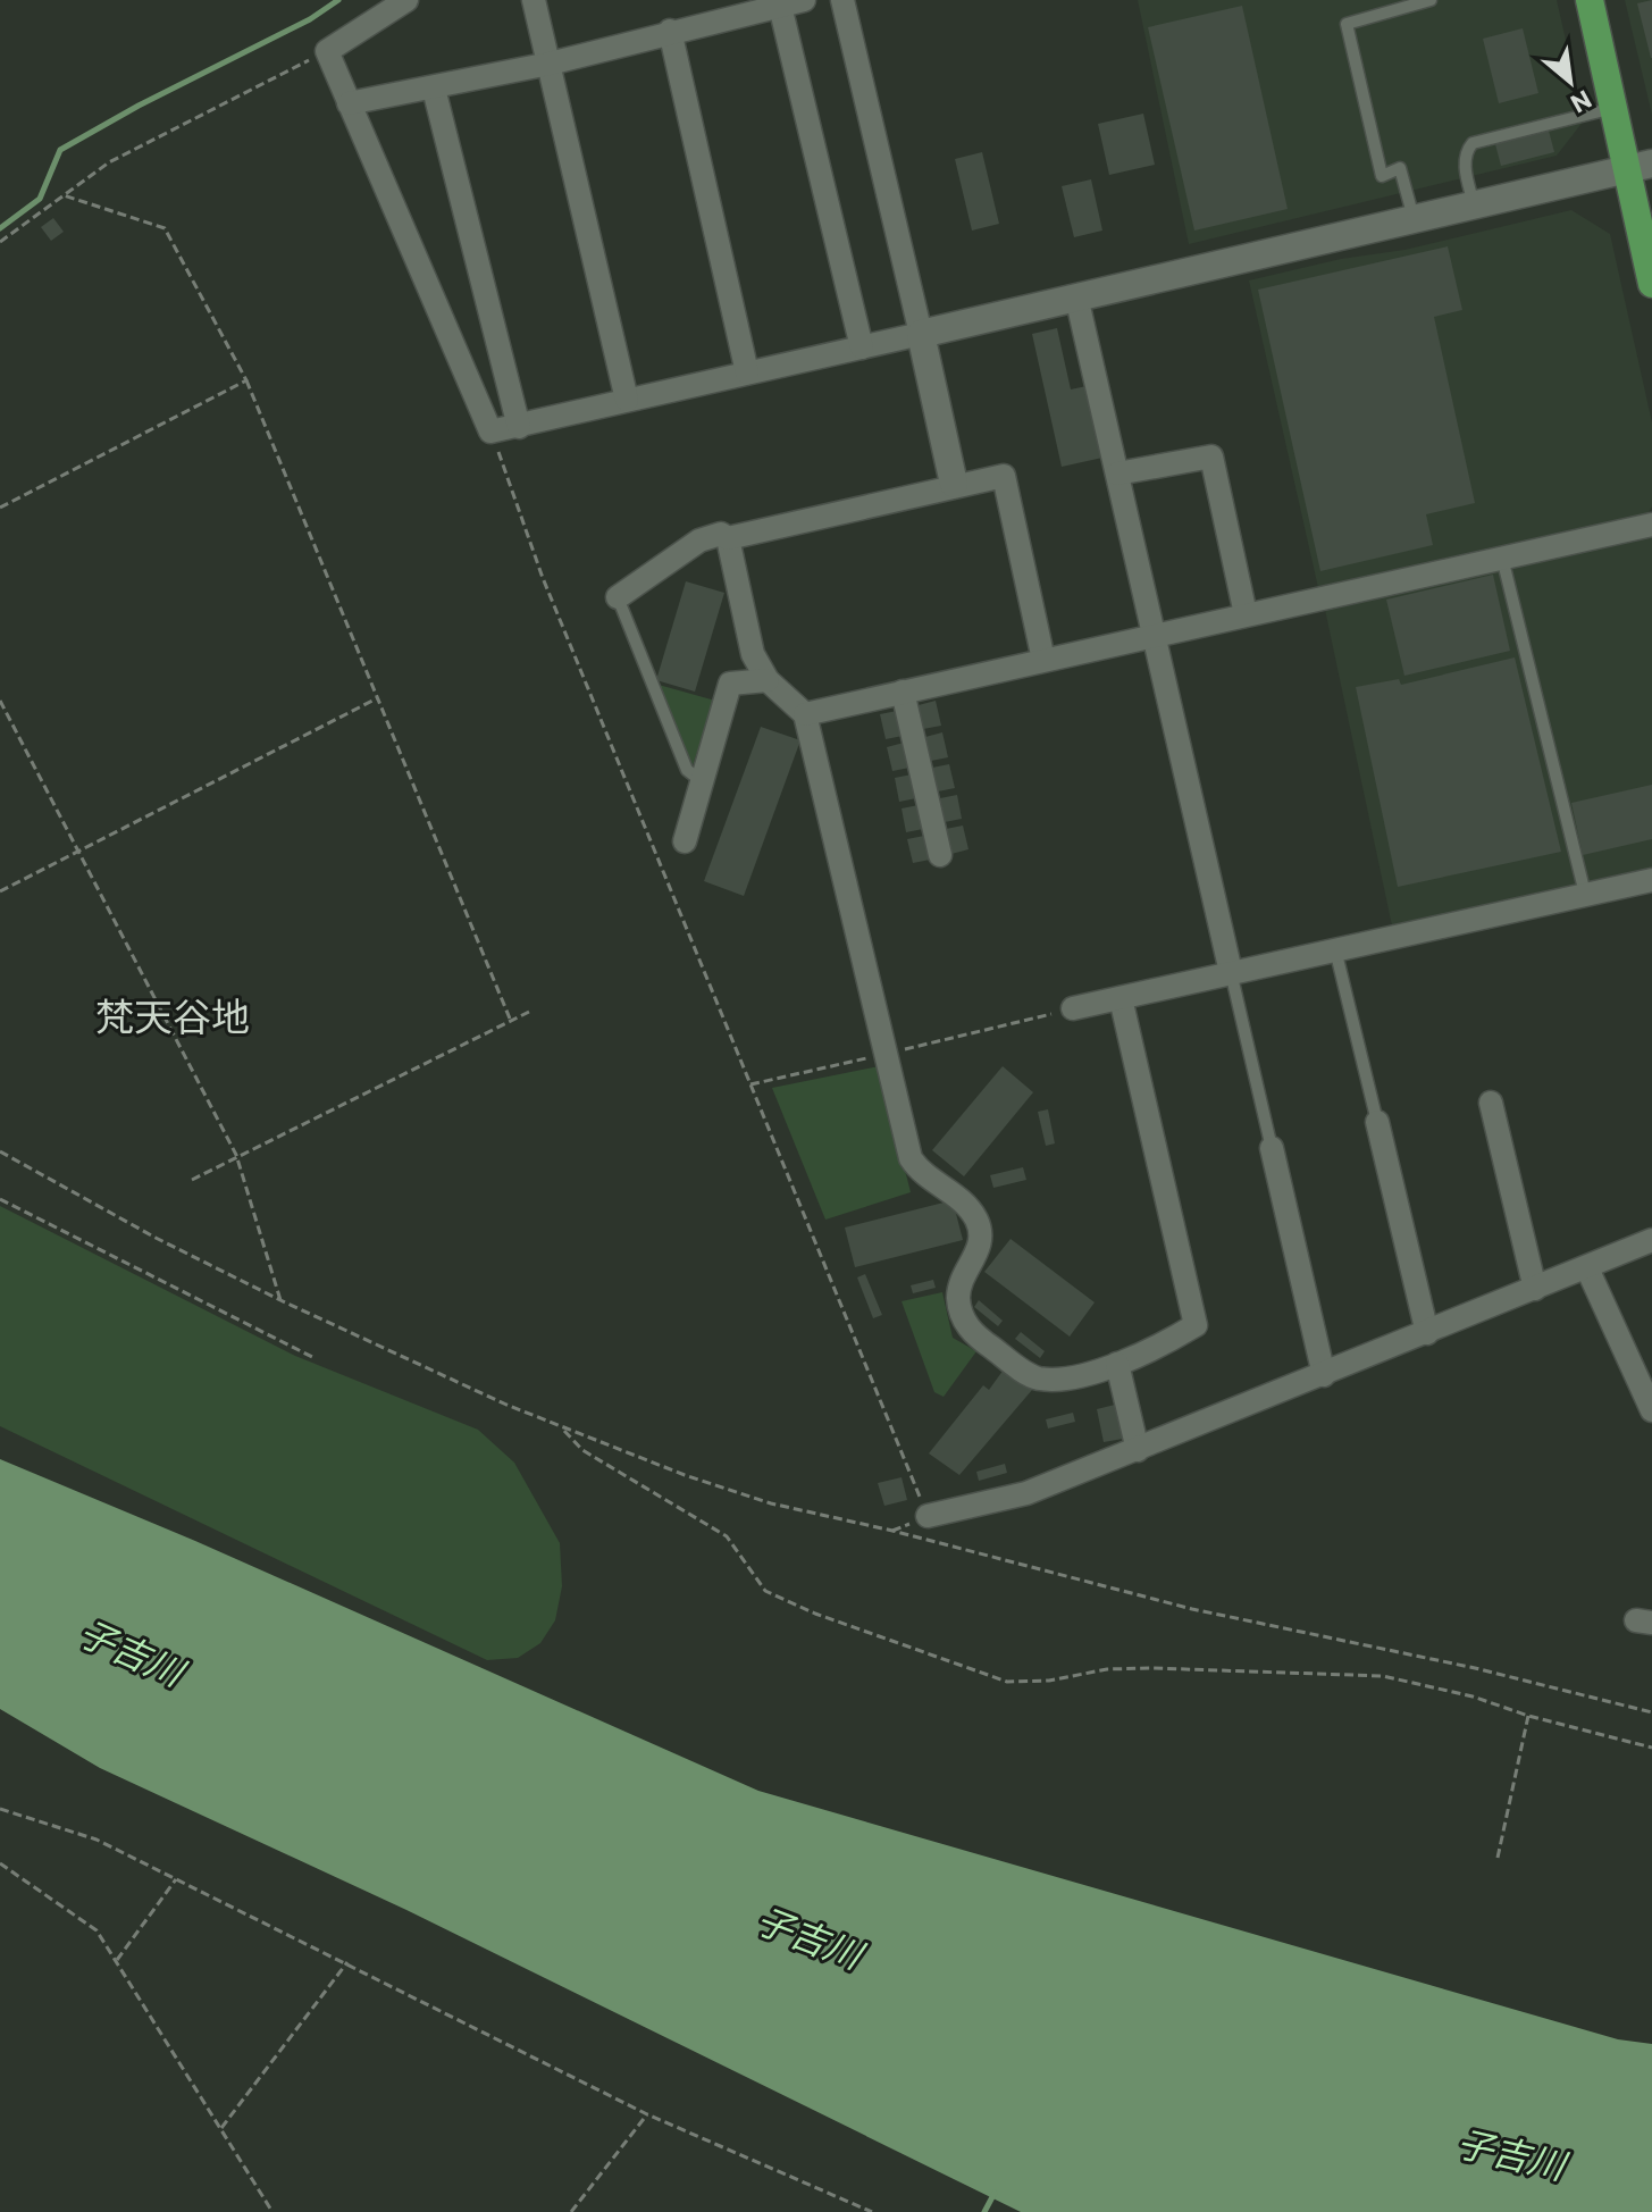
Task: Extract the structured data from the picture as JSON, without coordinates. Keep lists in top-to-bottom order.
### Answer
{
  "districts": ["梵天谷地"],
  "water": ["子吉川"],
  "north": "bottom right"
}
